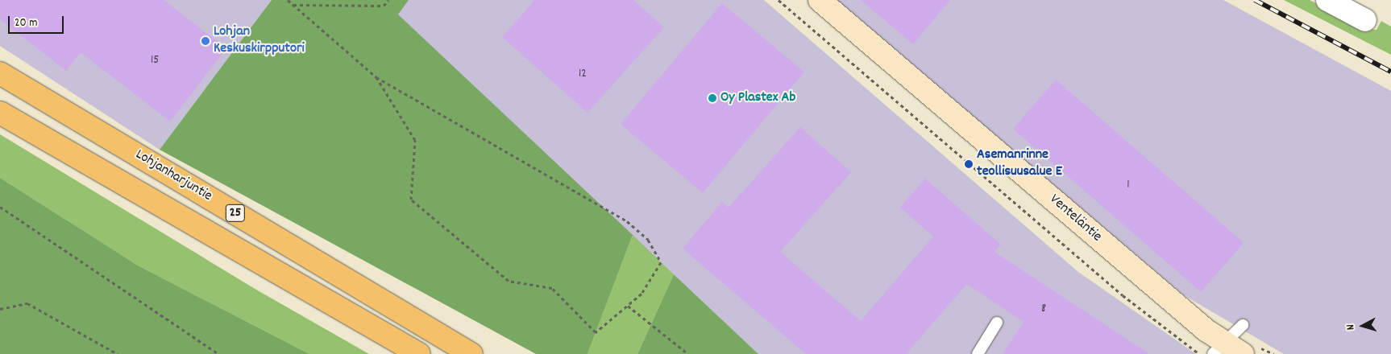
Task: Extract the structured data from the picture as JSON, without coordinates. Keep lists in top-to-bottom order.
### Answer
{
  "streets": {
    "highway": ["Lohjanharjuntie", "25"],
    "street": ["Venteläntie"]
  },
  "places": ["Lohjan Keskuskirpputori", "Oy Plastex Ab", "Asemanrinne teollisuusalue E"],
  "house_numbers": [
    "15",
    "12",
    "1",
    "8"
  ],
  "scale_bar": "20 m",
  "north": "left"
}
